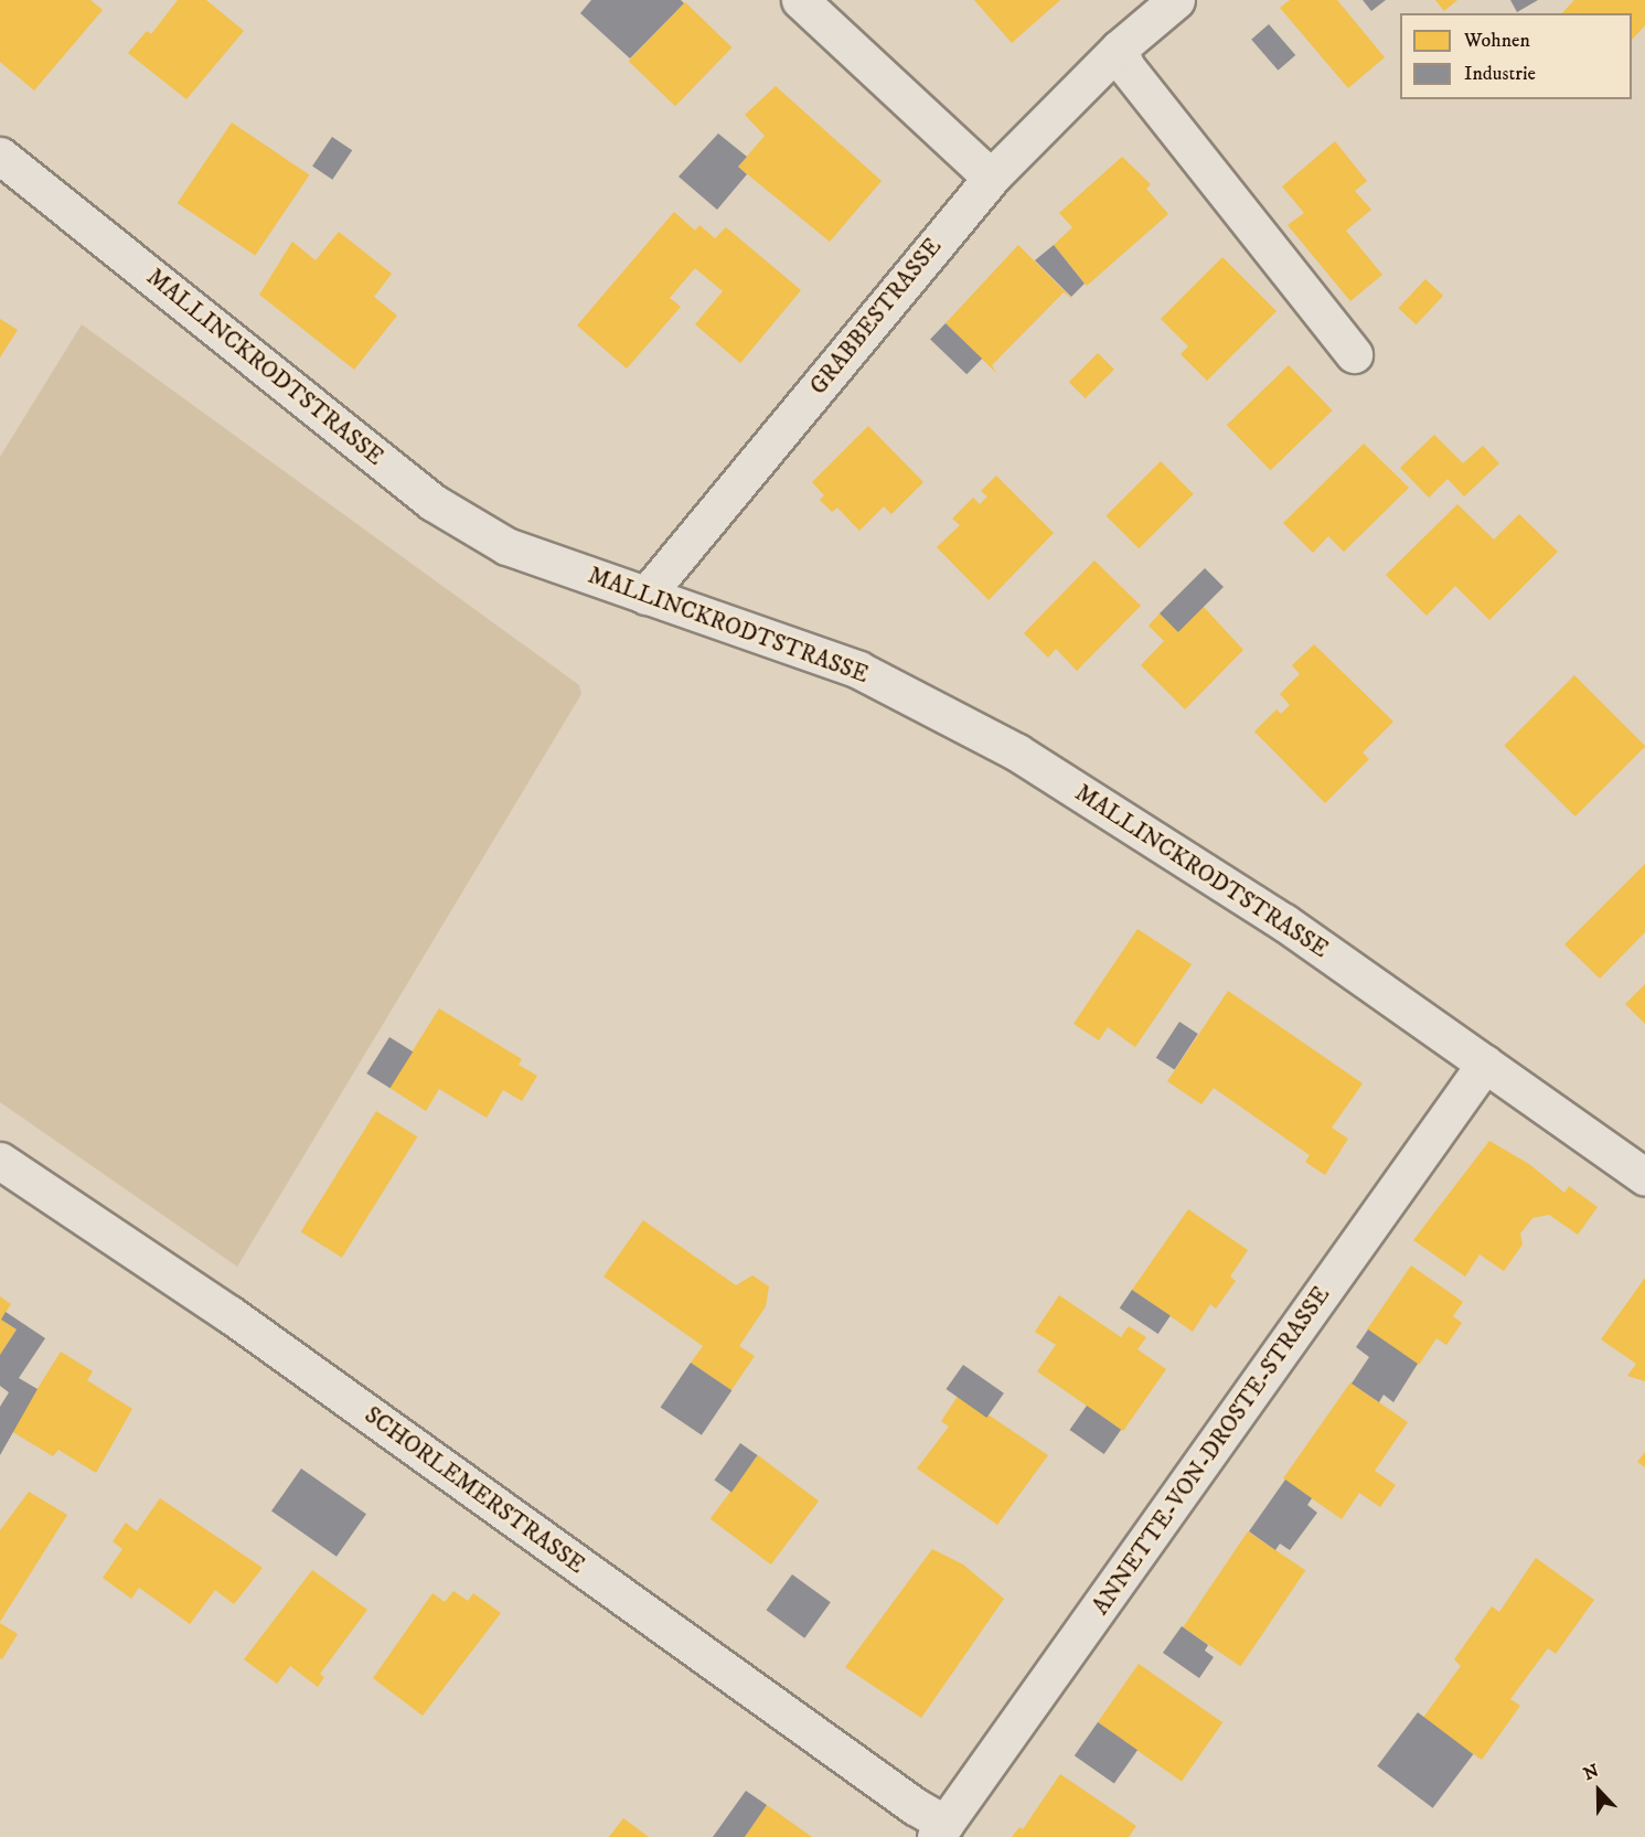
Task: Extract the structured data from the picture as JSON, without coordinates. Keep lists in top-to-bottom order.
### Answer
{
  "streets": {
    "street": [
      "GRABBESTRASSE",
      "MALLINCKRODTSTRASSE",
      "ANNETTE-VON-DROSTE-STRASSE",
      "SCHORLEMERSTRASSE"
    ]
  },
  "crossings": [
    ["GRABBESTRASSE", "MALLINCKRODTSTRASSE"],
    ["MALLINCKRODTSTRASSE", "ANNETTE-VON-DROSTE-STRASSE"],
    ["ANNETTE-VON-DROSTE-STRASSE", "SCHORLEMERSTRASSE"]
  ],
  "legend": ["Wohnen", "Industrie"],
  "north": "top"
}
